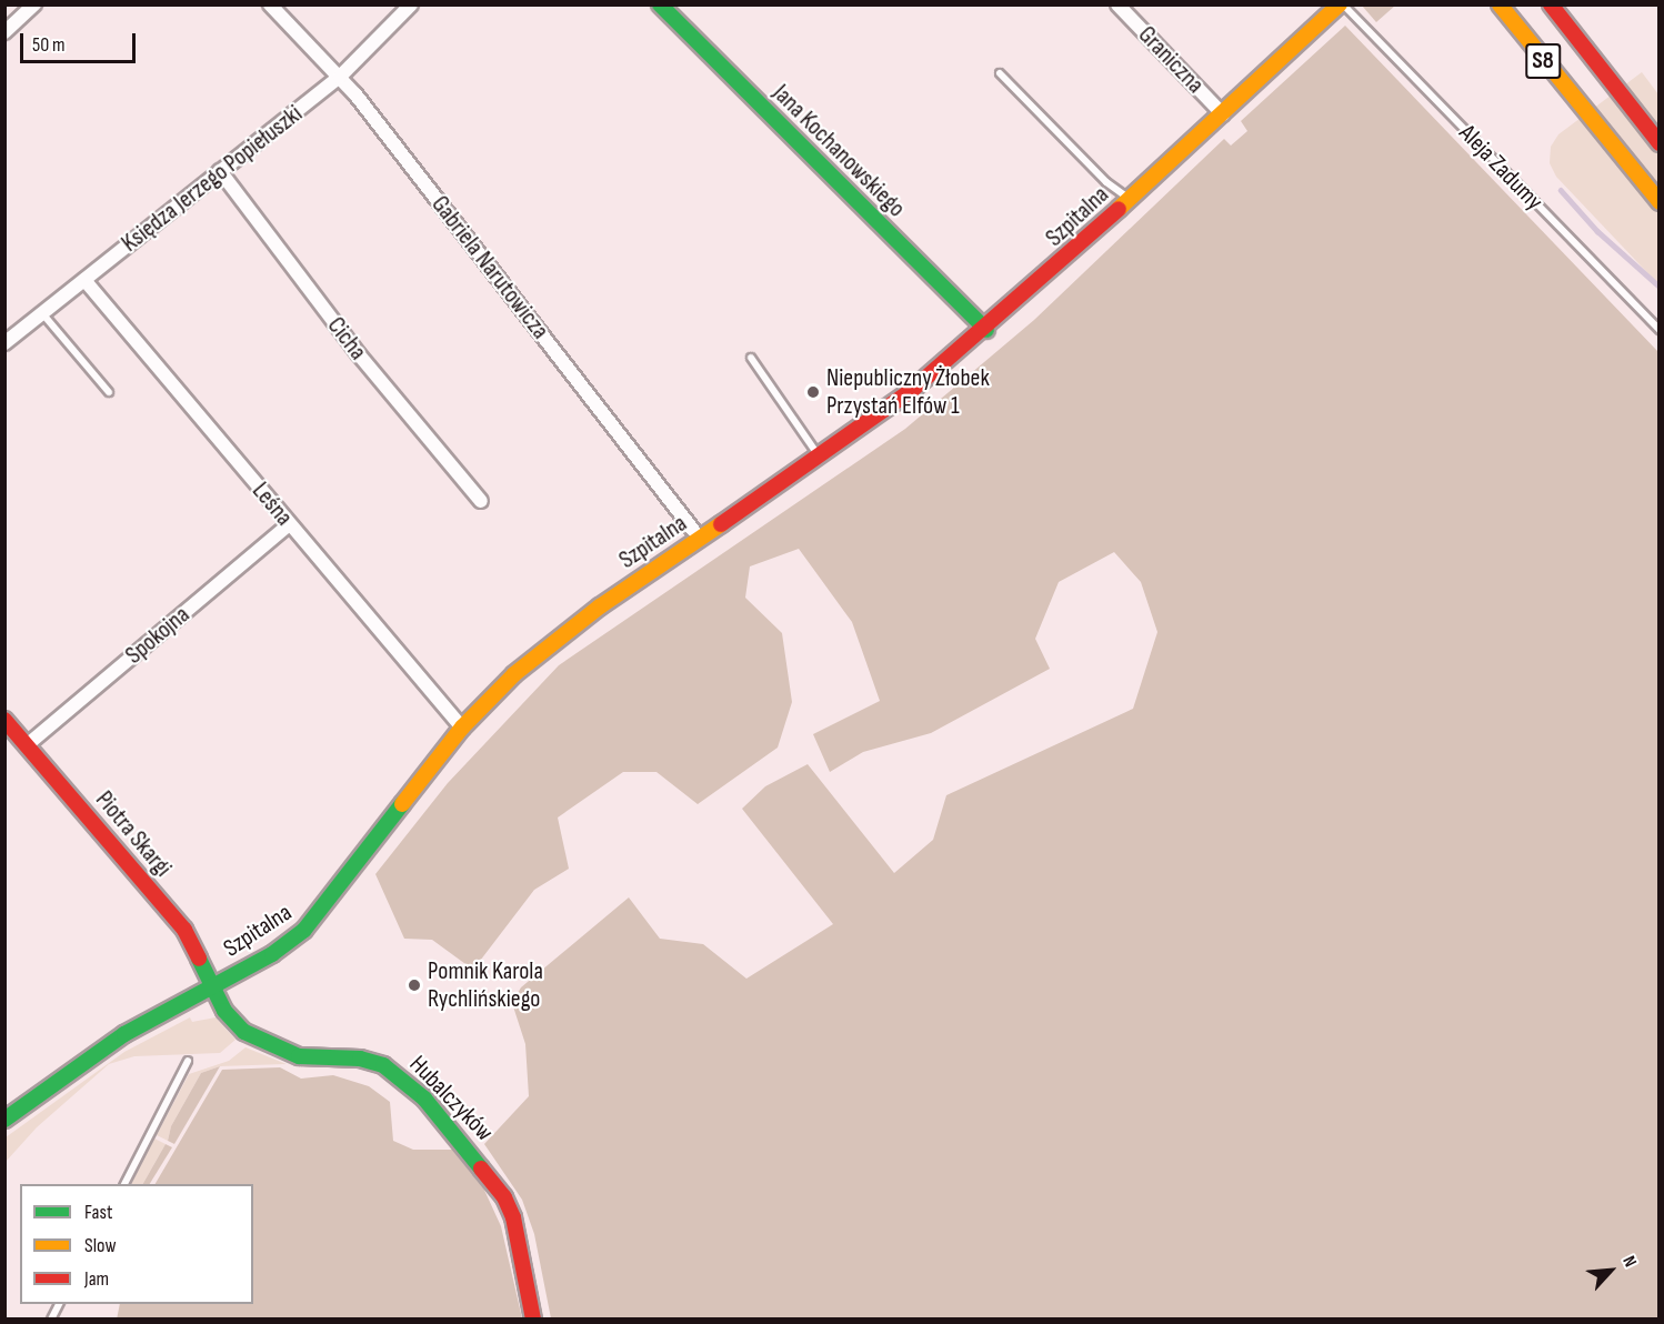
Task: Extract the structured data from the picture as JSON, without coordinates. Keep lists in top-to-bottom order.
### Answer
{
  "streets": {
    "main road": [
      "S8",
      "Jana Kochanowskiego",
      "Szpitalna",
      "Piotra Skargi",
      "Hubalczyków"
    ],
    "street": [
      "Graniczna",
      "Księdza Jerzego Popiełuszki",
      "Gabriela Narutowicza",
      "Cicha",
      "Leśna",
      "Spokojna"
    ],
    "lane": ["Aleja Zadumy"]
  },
  "crossings": [
    ["Graniczna", "Szpitalna"],
    ["Jana Kochanowskiego", "Szpitalna"],
    ["Aleja Zadumy", "Szpitalna"],
    ["Księdza Jerzego Popiełuszki", "Gabriela Narutowicza"],
    ["Księdza Jerzego Popiełuszki", "Cicha"],
    ["Księdza Jerzego Popiełuszki", "Leśna"],
    ["Szpitalna", "Gabriela Narutowicza"],
    ["Szpitalna", "Leśna"],
    ["Szpitalna", "Piotra Skargi"],
    ["Szpitalna", "Hubalczyków"],
    ["Leśna", "Spokojna"],
    ["Spokojna", "Piotra Skargi"],
    ["Piotra Skargi", "Hubalczyków"]
  ],
  "places": ["Niepubliczny Żłobek Przystań Elfów 1", "Pomnik Karola Rychlińskiego"],
  "legend": ["Fast", "Slow", "Jam"],
  "scale_bar": "50 m",
  "north": "top right"
}
